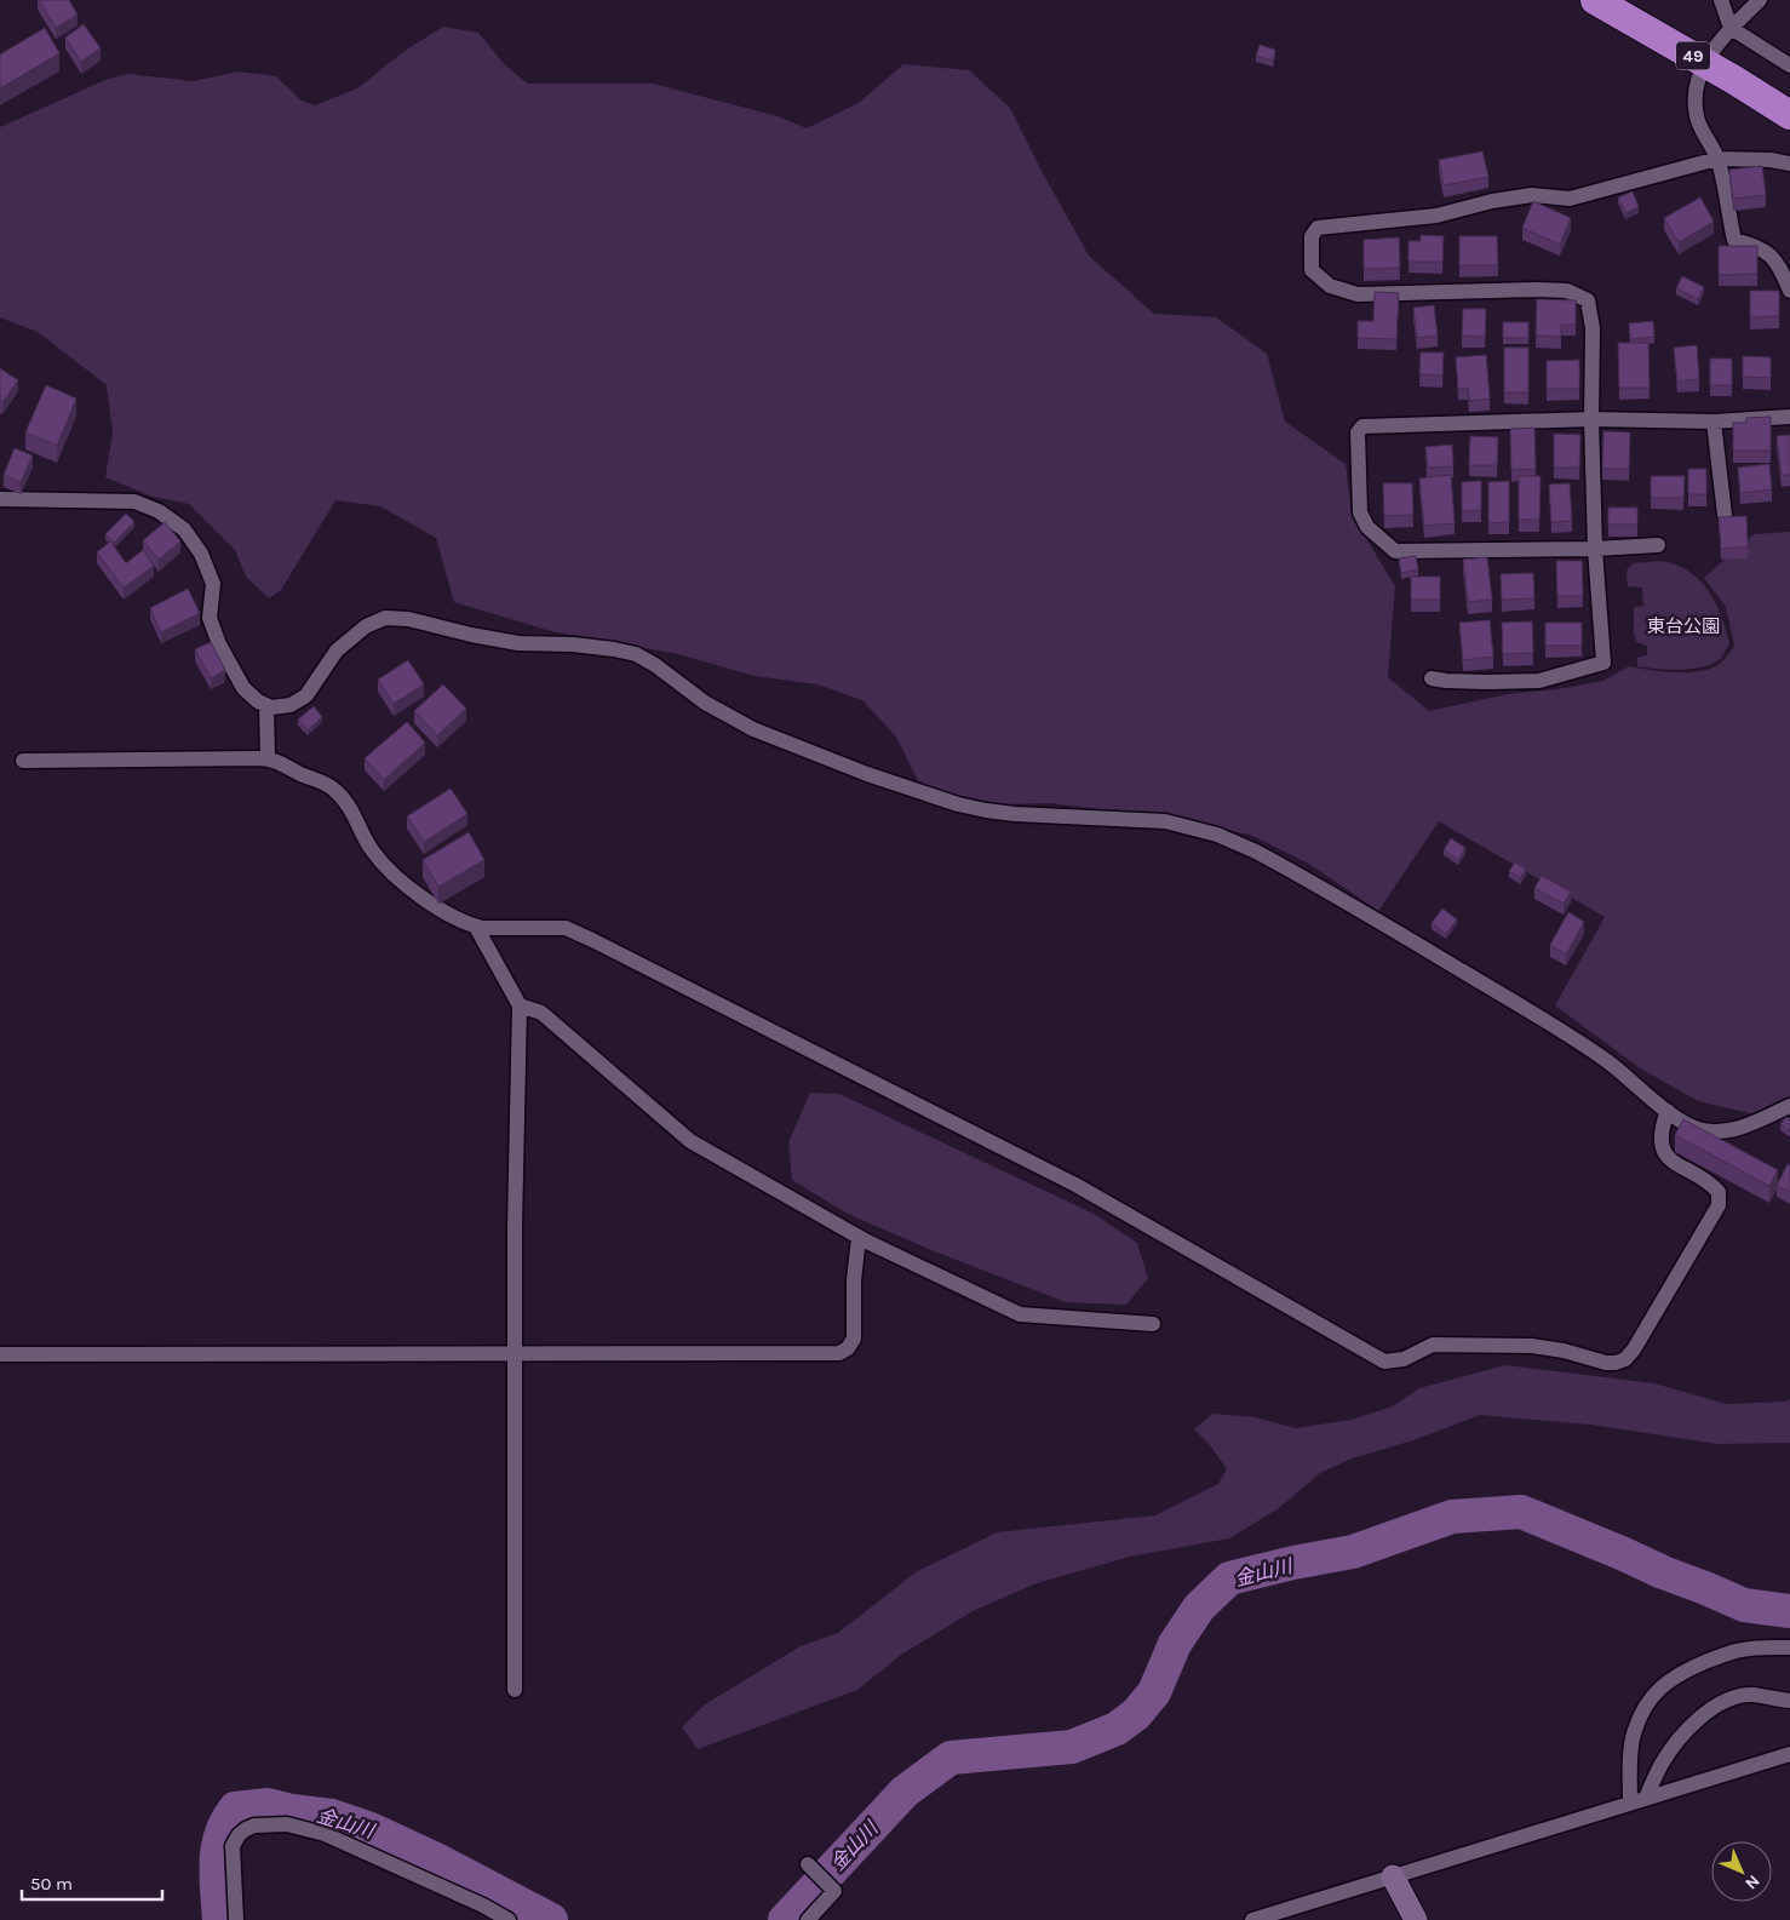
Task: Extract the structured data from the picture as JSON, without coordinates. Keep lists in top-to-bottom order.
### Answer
{
  "streets": {
    "highway": ["49"]
  },
  "water": ["金山川"],
  "parks": ["東台公園"],
  "scale_bar": "50 m",
  "north": "bottom right"
}
